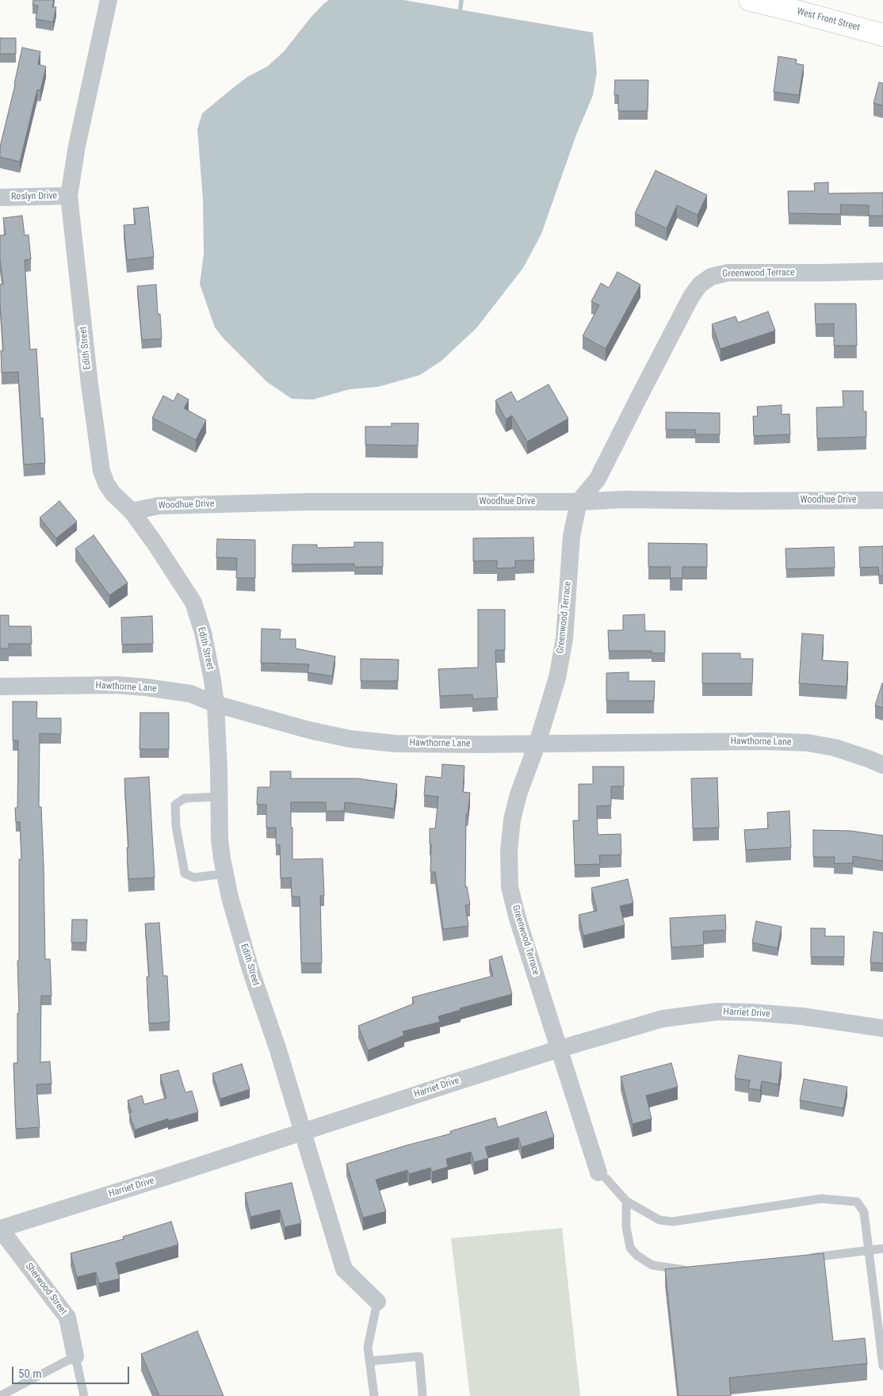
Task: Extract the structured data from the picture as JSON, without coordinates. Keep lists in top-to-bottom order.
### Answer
{
  "streets": {
    "street": [
      "West Front Street",
      "Roslyn Drive",
      "Greenwood Terrace",
      "Edith Street",
      "Woodhue Drive",
      "Hawthorne Lane",
      "Harriet Drive",
      "Sherwood Street"
    ]
  },
  "crossings": [
    ["Roslyn Drive", "Edith Street"],
    ["Greenwood Terrace", "Woodhue Drive"],
    ["Greenwood Terrace", "Hawthorne Lane"],
    ["Greenwood Terrace", "Harriet Drive"],
    ["Edith Street", "Woodhue Drive"],
    ["Edith Street", "Hawthorne Lane"],
    ["Edith Street", "Harriet Drive"],
    ["Harriet Drive", "Sherwood Street"]
  ],
  "scale_bar": "50 m"
}
